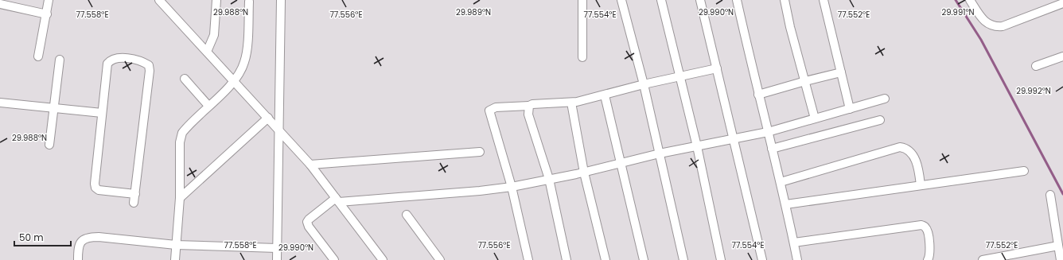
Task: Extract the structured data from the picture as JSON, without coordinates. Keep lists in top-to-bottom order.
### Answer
{
  "scale_bar": "50 m",
  "coordinates": [
    "29.991°N",
    "29.988°N",
    "29.990°N",
    "29.989°N",
    "77.552°E",
    "77.558°E",
    "77.554°E",
    "77.556°E",
    "29.992°N"
  ]
}
